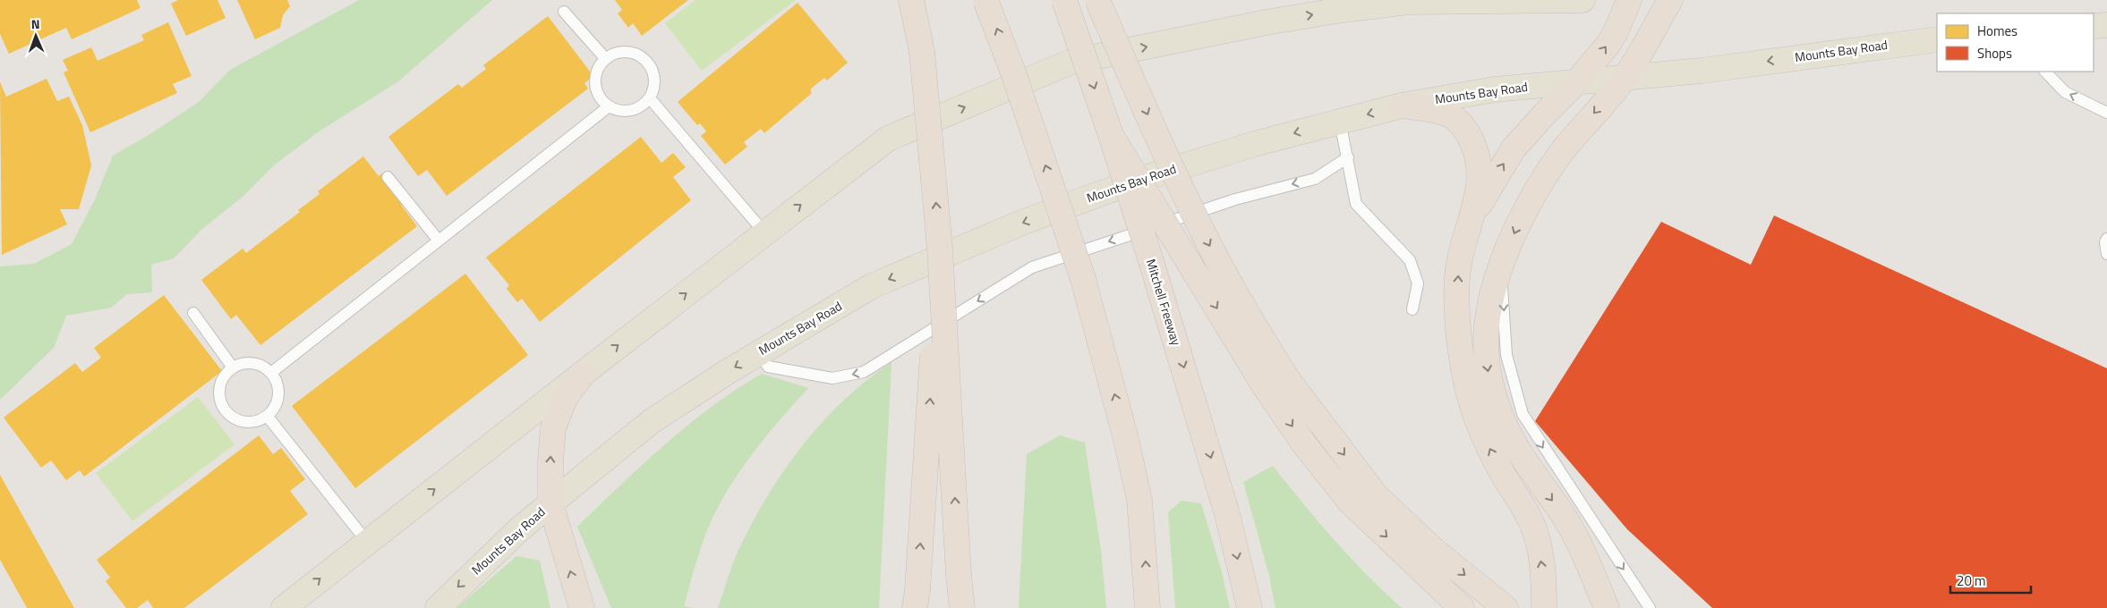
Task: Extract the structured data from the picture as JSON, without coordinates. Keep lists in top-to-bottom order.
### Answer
{
  "streets": {
    "highway": ["Mitchell Freeway"],
    "main road": ["Mounts Bay Road"]
  },
  "legend": ["Homes", "Shops"],
  "scale_bar": "20 m",
  "north": "top"
}
